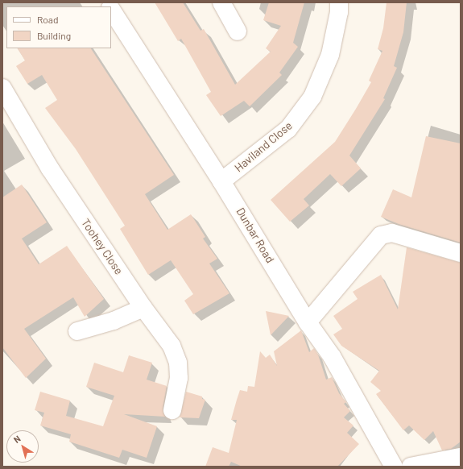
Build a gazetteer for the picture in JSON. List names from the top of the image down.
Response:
{
  "streets": {
    "street": ["Haviland Close", "Dunbar Road", "Toohey Close"]
  },
  "crossings": [
    ["Haviland Close", "Dunbar Road"]
  ],
  "legend": ["Road", "Building"],
  "north": "top left"
}
